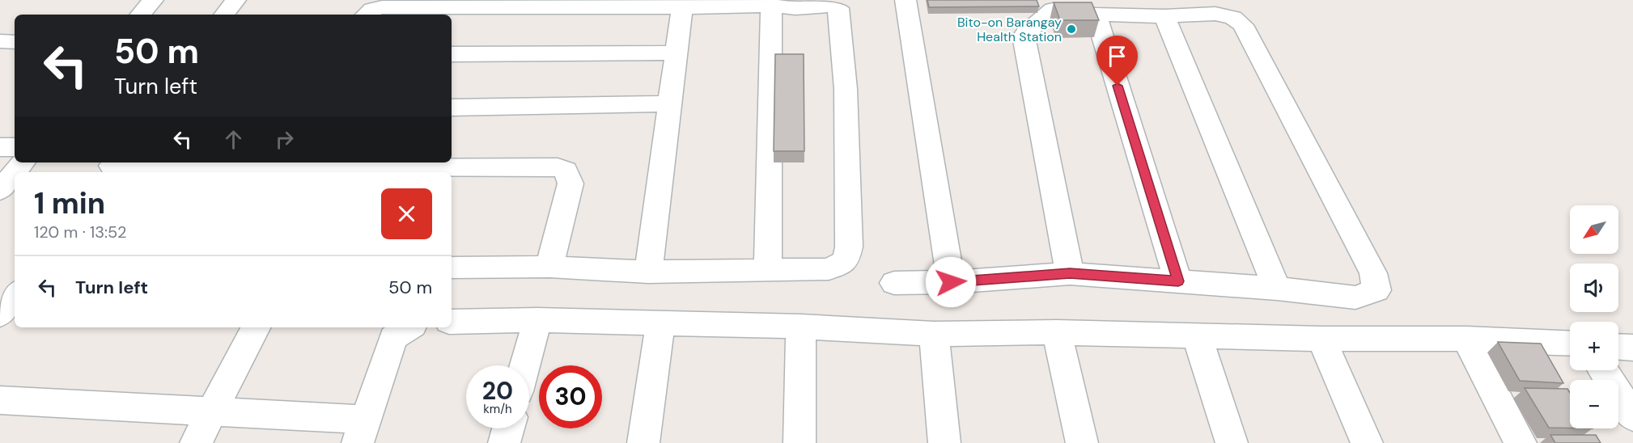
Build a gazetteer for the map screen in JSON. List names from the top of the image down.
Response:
{
  "places": ["Bito-on Barangay Health Station"],
  "north": "bottom left",
  "page": {
    "turn": ["50 m", "Turn left"],
    "heading": ["1 min", "120 m · 13:52"],
    "map_buttons": ["+", "−"],
    "list": [
      {
        "name": "Turn left",
        "value": "50 m"
      }
    ],
    "speed": "20 km/h",
    "limit": "30"
  }
}
